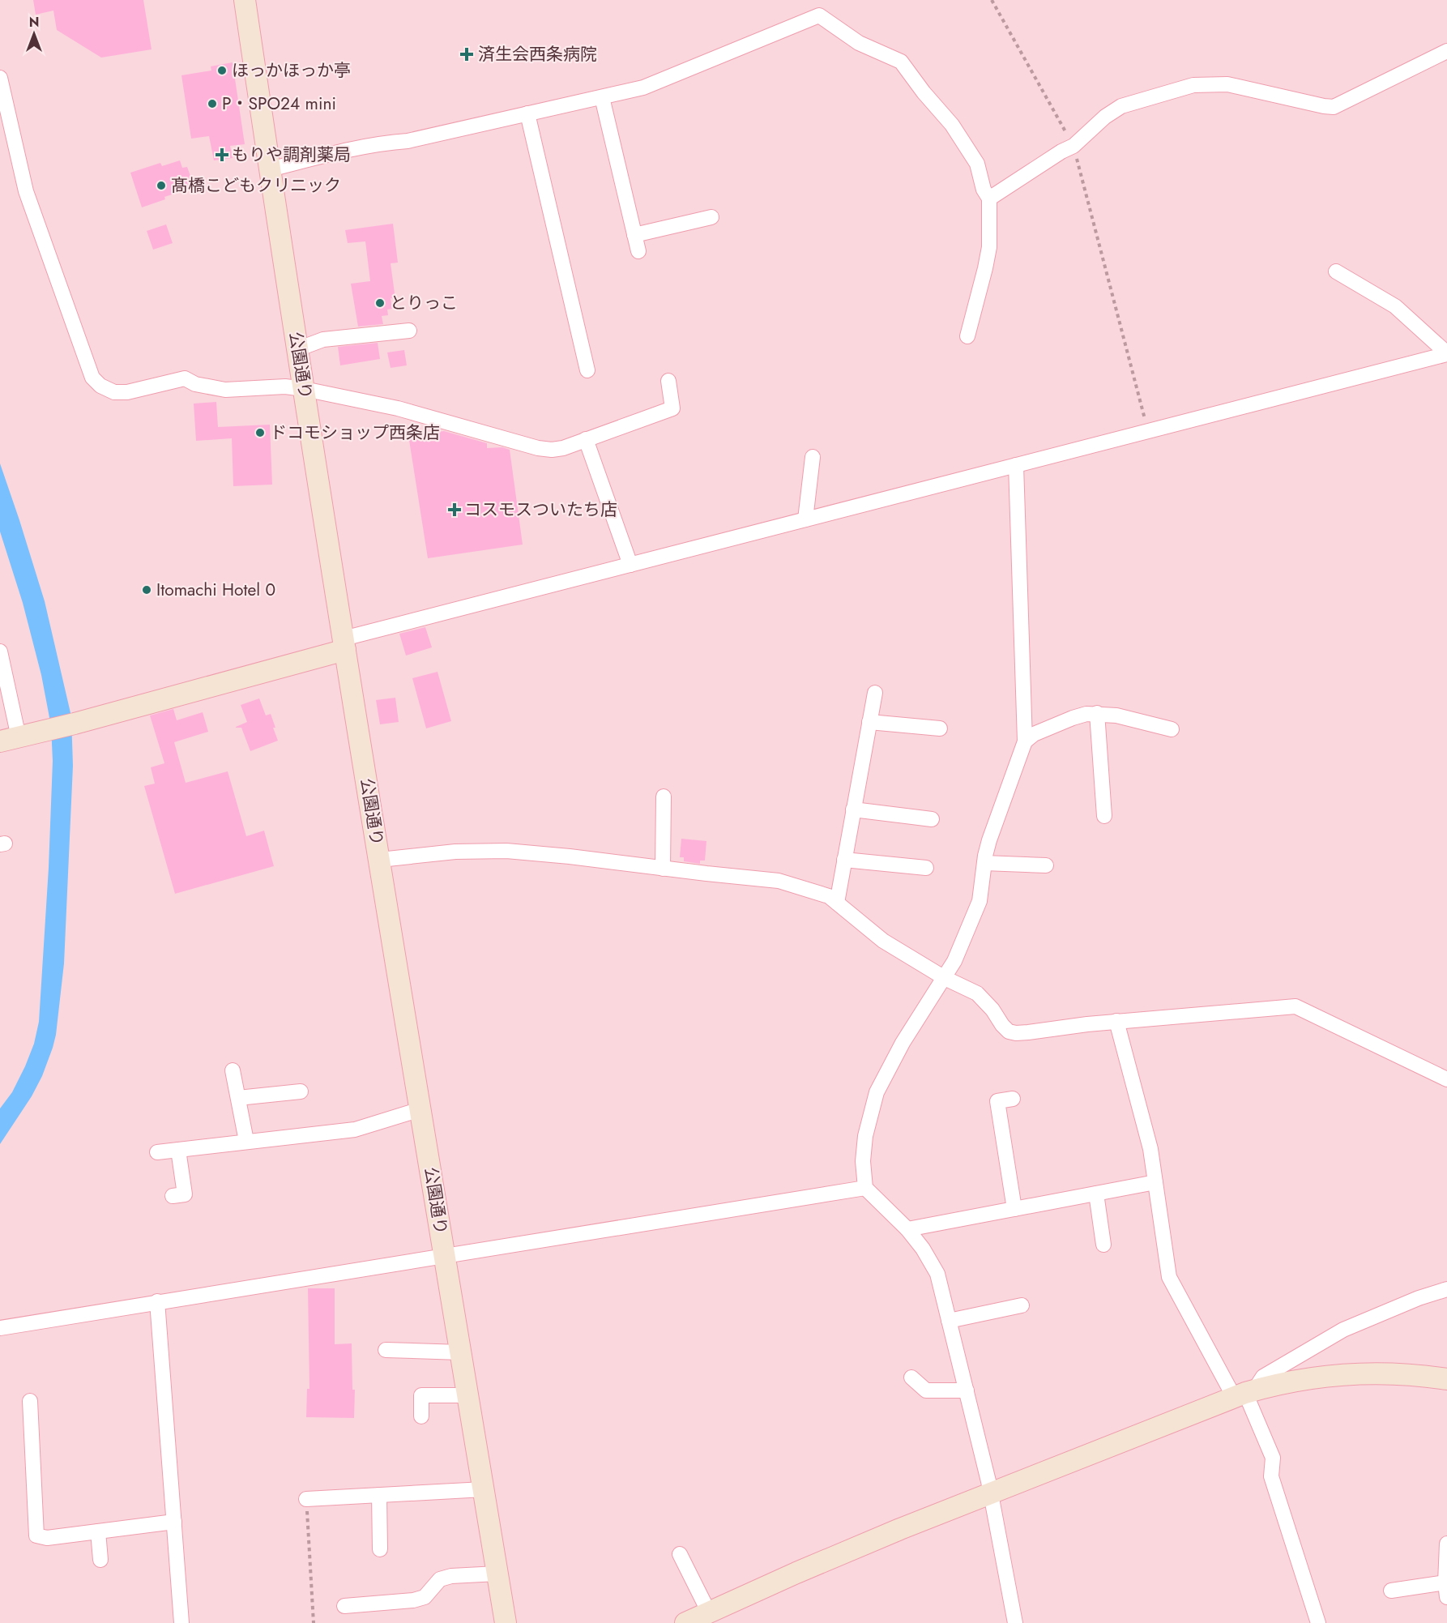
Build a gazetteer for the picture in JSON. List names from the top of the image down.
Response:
{
  "streets": {
    "street": ["公園通り"]
  },
  "places": {
    "health": ["済生会西条病院", "もりや調剤薬局", "コスモスついたち店"],
    "other": [
      "ほっかほっか亭",
      "P・SPO24 mini",
      "髙橋こどもクリニック",
      "とりっこ",
      "ドコモショップ西条店",
      "Itomachi Hotel 0"
    ]
  },
  "north": "top"
}
